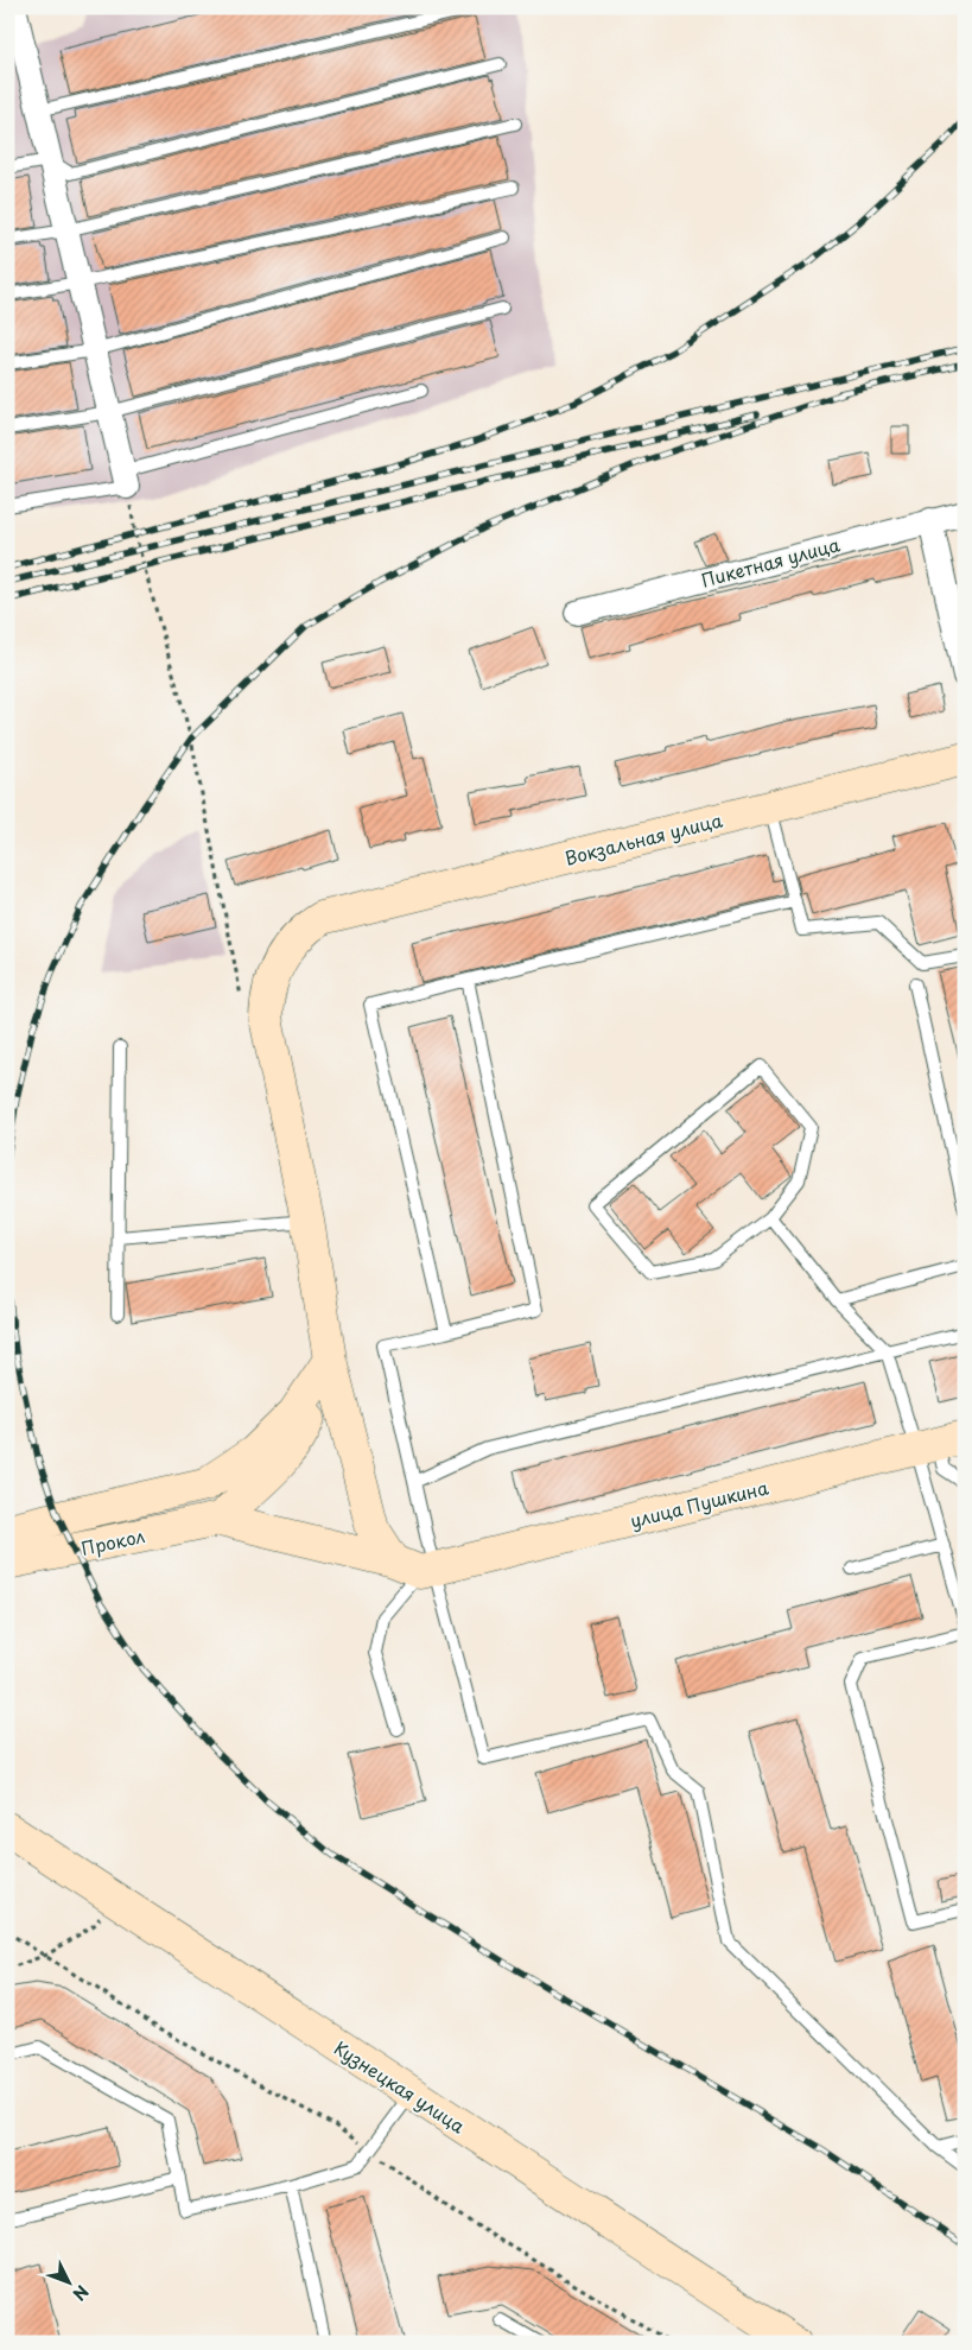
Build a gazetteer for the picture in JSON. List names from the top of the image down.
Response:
{
  "streets": {
    "main road": [
      "Вокзальная улица",
      "улица Пушкина",
      "Прокол",
      "Кузнецкая улица"
    ],
    "street": ["Пикетная улица"]
  },
  "north": "bottom right"
}
